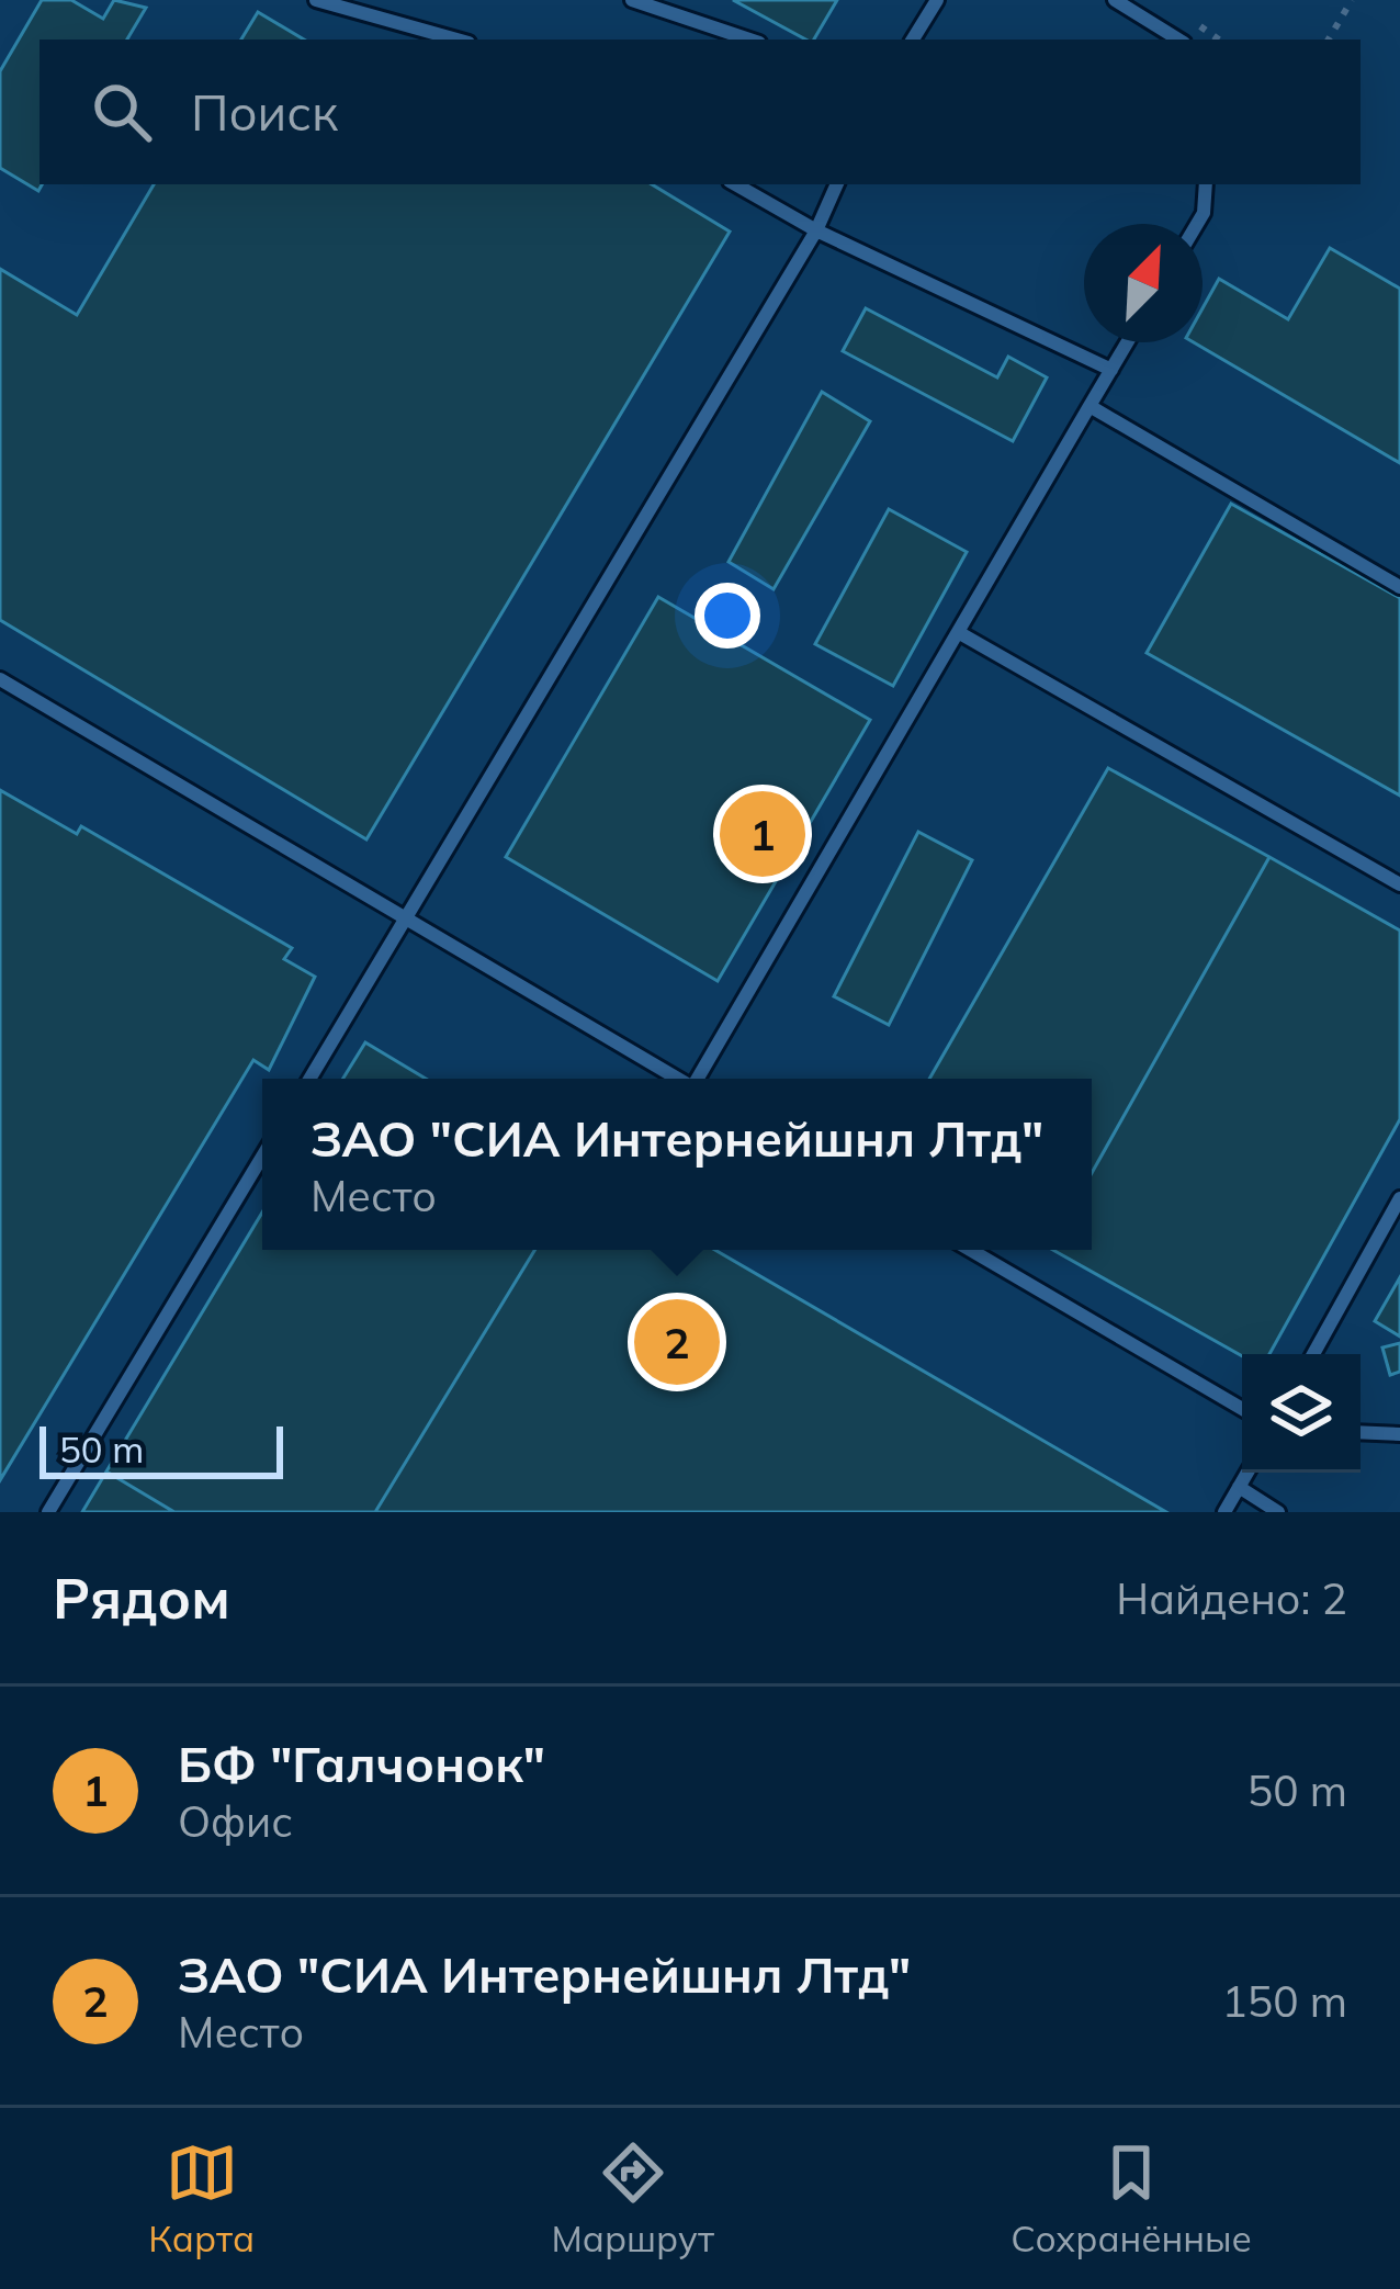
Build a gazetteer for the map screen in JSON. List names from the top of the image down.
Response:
{
  "scale_bar": "50 m",
  "north": "top right",
  "page": {
    "search": "Поиск",
    "pins": ["1", "2"],
    "popup": ["ЗАО \"СИА Интернейшнл Лтд\"", "Место"],
    "scale": "50 m",
    "heading": ["Рядом", "Найдено: 2"],
    "list": [
      {
        "mark": "1",
        "name": "БФ \"Галчонок\"",
        "note": "Офис",
        "value": "50 m"
      },
      {
        "mark": "2",
        "name": "ЗАО \"СИА Интернейшнл Лтд\"",
        "note": "Место",
        "value": "150 m"
      }
    ],
    "nav": ["Карта", "Маршрут", "Сохранённые"]
  }
}
